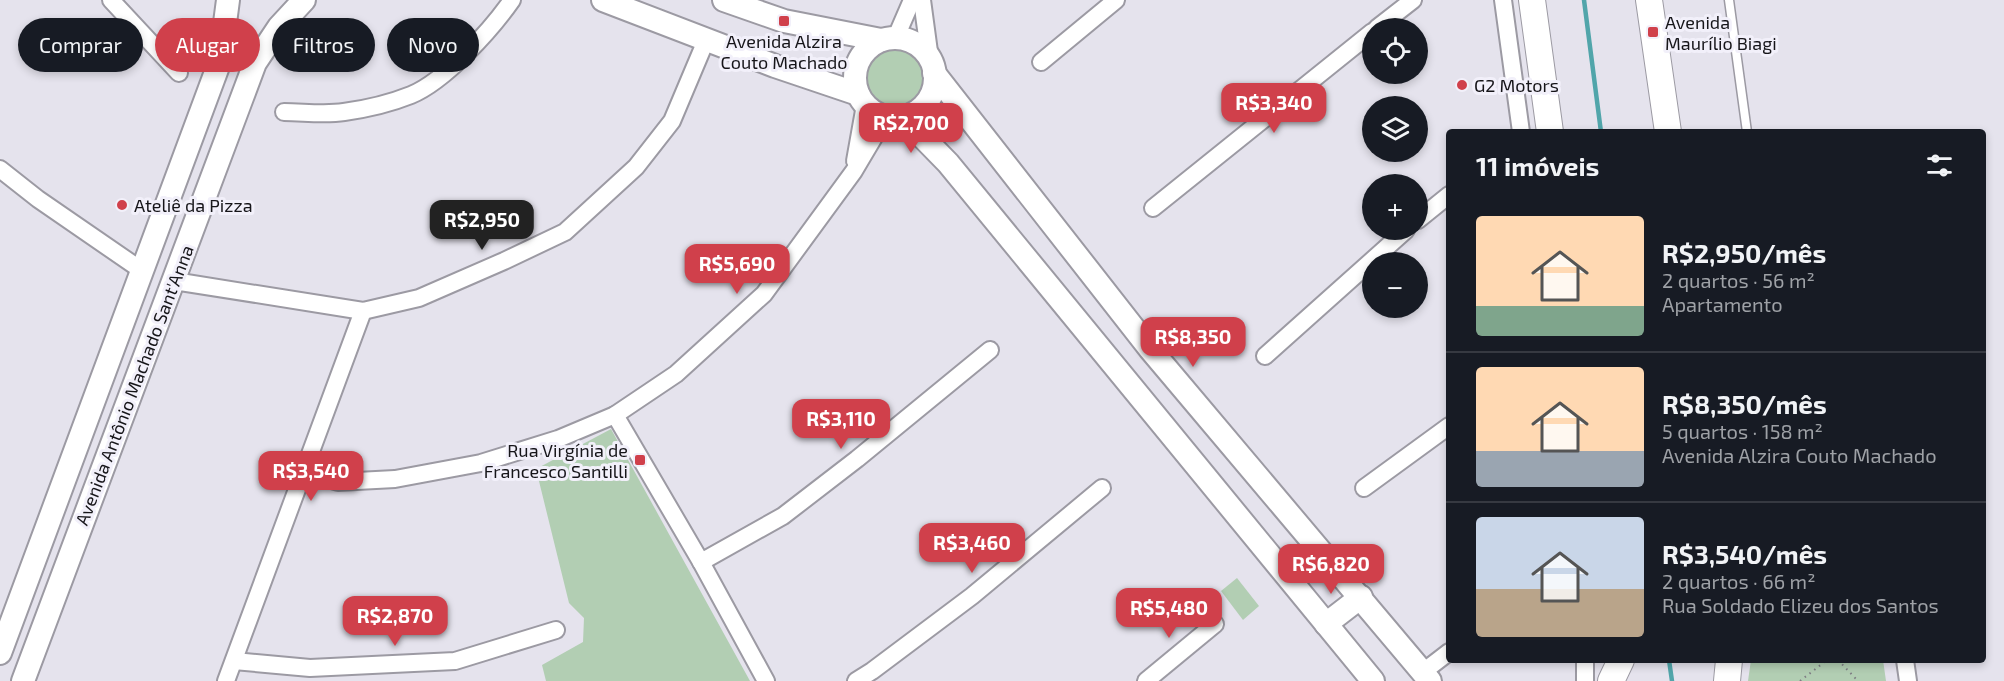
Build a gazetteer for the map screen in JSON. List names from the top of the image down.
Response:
{
  "streets": {
    "street": ["Avenida Antônio Machado Sant'Anna"]
  },
  "places": {
    "transit": ["Avenida Alzira Couto Machado", "Avenida Maurílio Biagi", "Rua Virgínia de Francesco Santilli"],
    "other": ["G2 Motors", "Ateliê da Pizza"]
  },
  "page": {
    "map_buttons": ["+", "−"],
    "chip": [
      "Comprar",
      "Alugar",
      "Filtros",
      "Novo"
    ],
    "price": [
      "R$3,340",
      "R$2,700",
      "R$2,950",
      "R$5,690",
      "R$8,350",
      "R$3,110",
      "R$3,540",
      "R$3,460",
      "R$6,820",
      "R$5,480",
      "R$2,870"
    ],
    "heading": "11 imóveis",
    "list": [
      {
        "name": "R$2,950/mês",
        "note": "2 quartos · 56 m² · Apartamento"
      },
      {
        "name": "R$8,350/mês",
        "note": "5 quartos · 158 m² · Avenida Alzira Couto Machado"
      },
      {
        "name": "R$3,540/mês",
        "note": "2 quartos · 66 m² · Rua Soldado Elizeu dos Santos"
      }
    ]
  }
}
